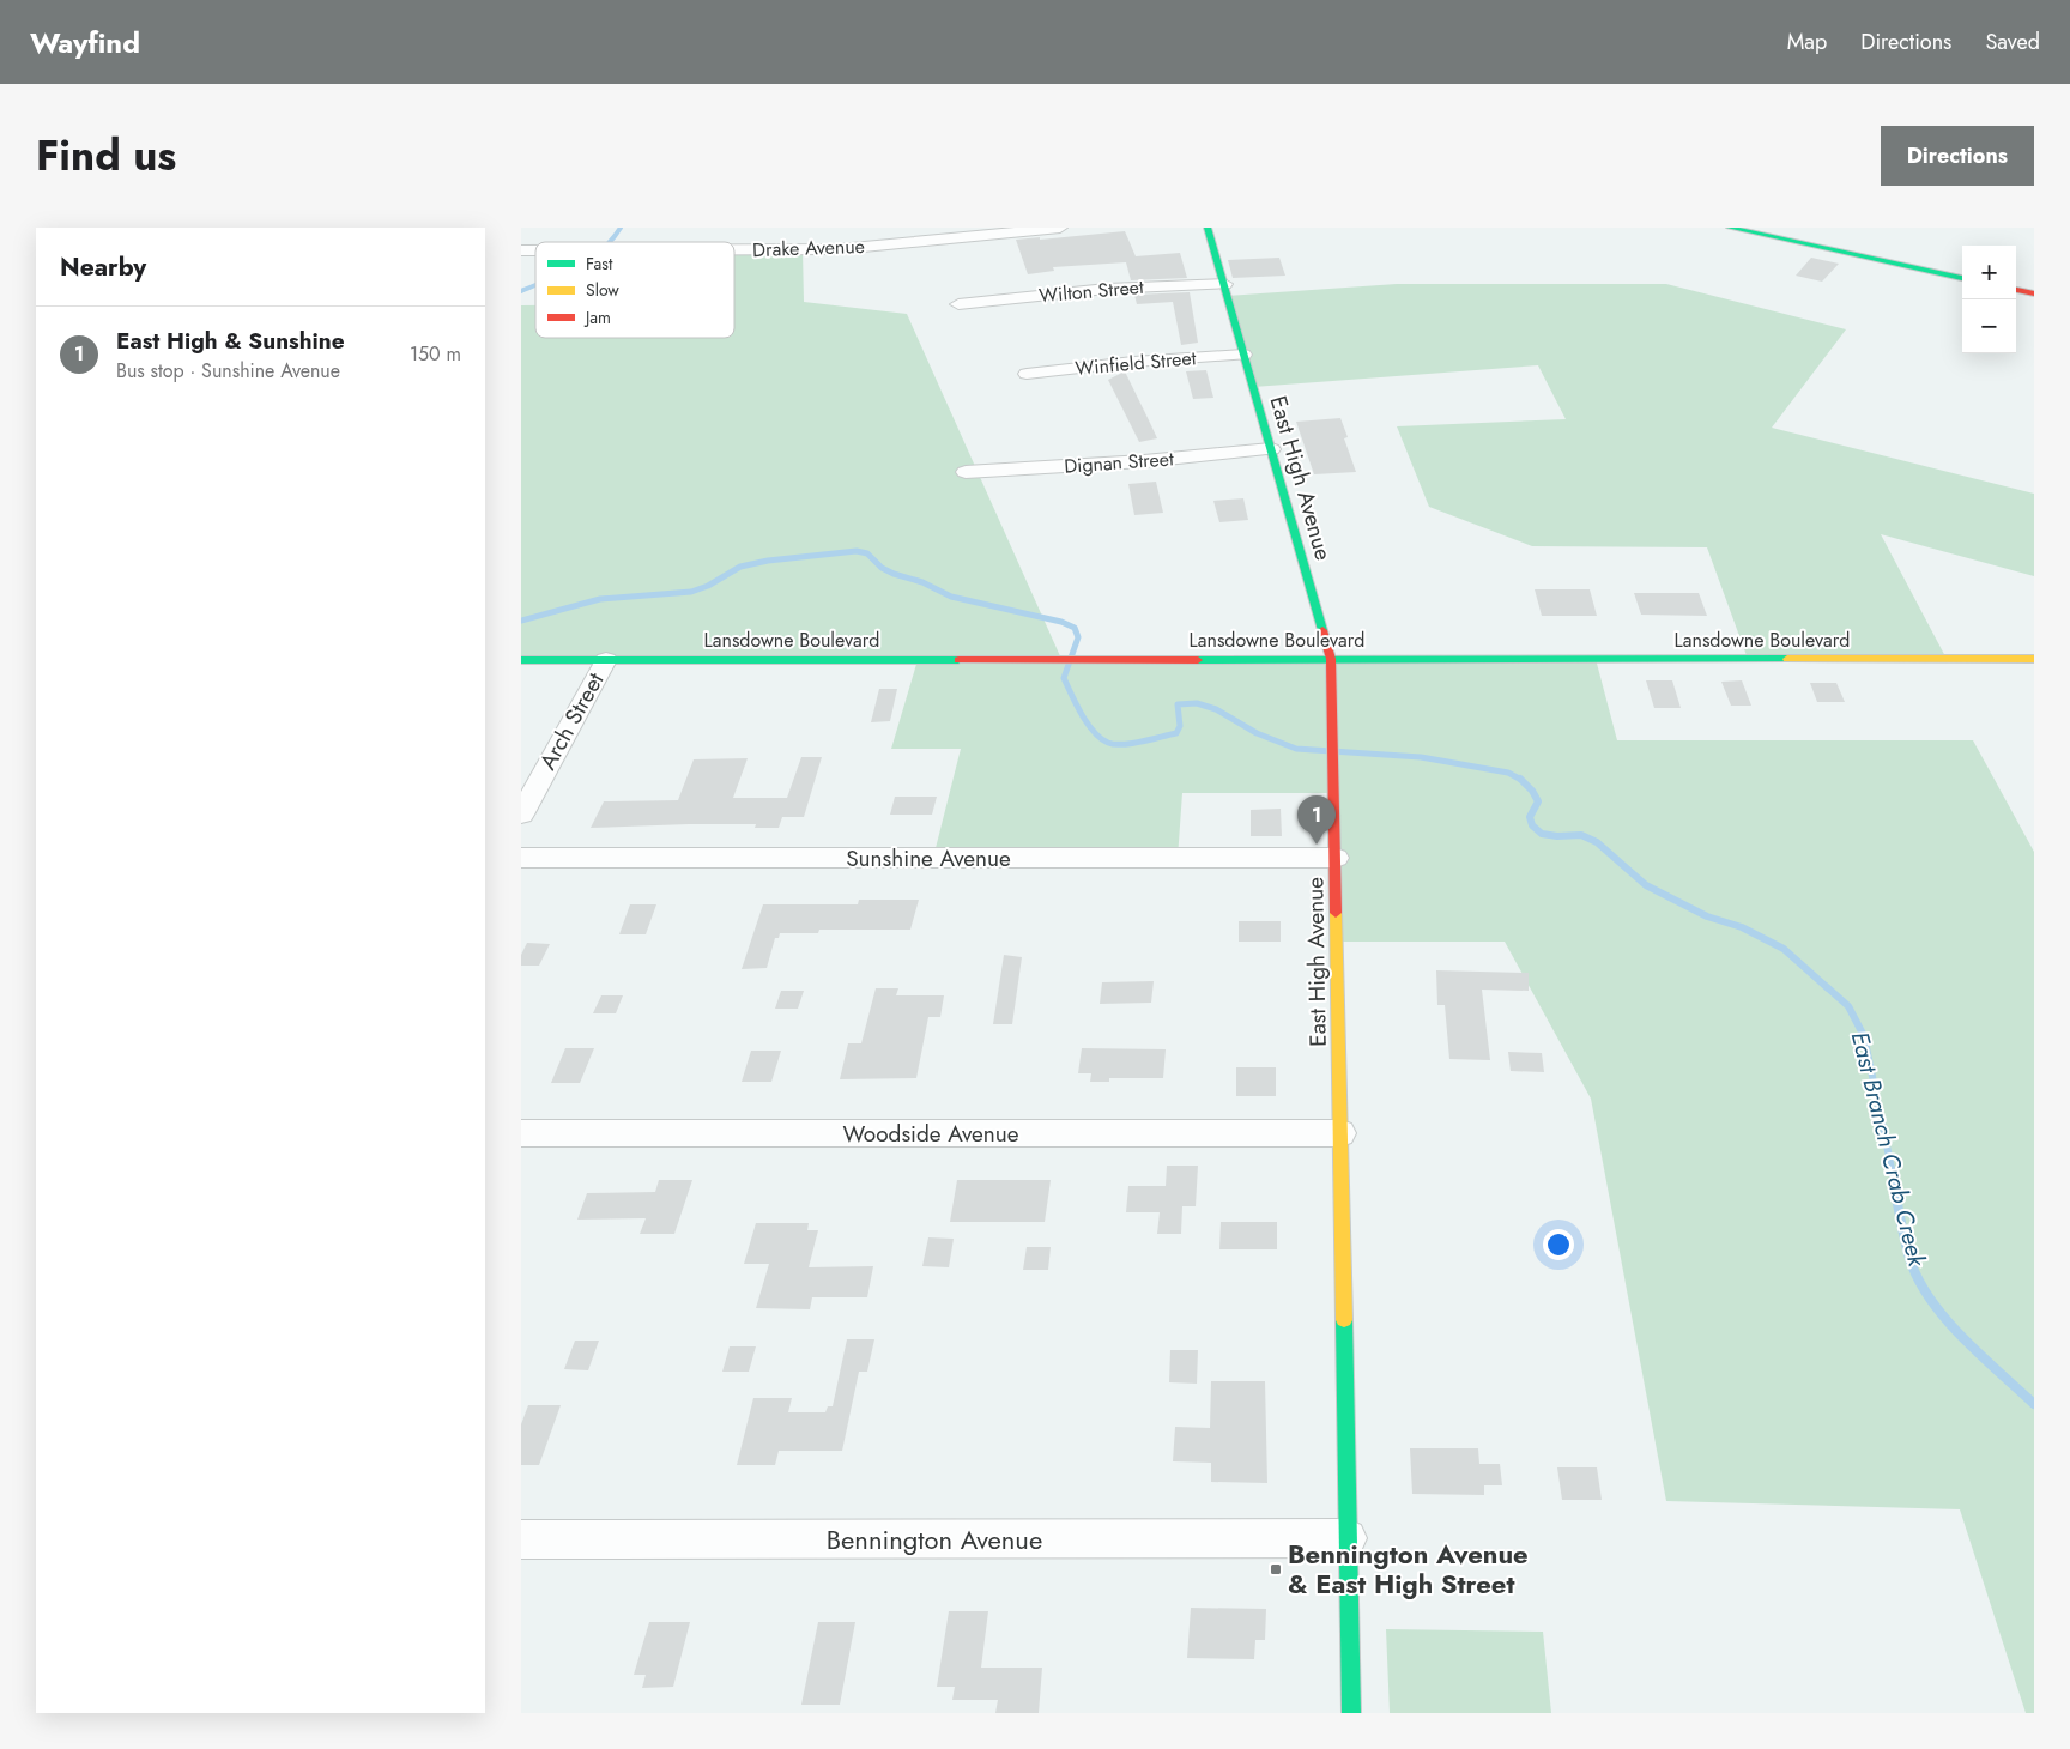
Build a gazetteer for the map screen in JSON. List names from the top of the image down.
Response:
{
  "streets": {
    "street": [
      "Drake Avenue",
      "Wilton Street",
      "Winfield Street",
      "Dignan Street",
      "East High Avenue",
      "Lansdowne Boulevard",
      "Arch Street",
      "Sunshine Avenue",
      "Woodside Avenue",
      "Bennington Avenue"
    ]
  },
  "crossings": [
    ["Wilton Street", "East High Avenue"],
    ["Winfield Street", "East High Avenue"],
    ["Dignan Street", "East High Avenue"],
    ["East High Avenue", "Lansdowne Boulevard"],
    ["East High Avenue", "Sunshine Avenue"],
    ["East High Avenue", "Woodside Avenue"],
    ["East High Avenue", "Bennington Avenue"],
    ["Lansdowne Boulevard", "Arch Street"]
  ],
  "water": ["East Branch Crab Creek"],
  "places": {
    "transit": ["Bennington Avenue & East High Street"]
  },
  "legend": ["Fast", "Slow", "Jam"],
  "page": {
    "header": "Wayfind",
    "nav": ["Map", "Directions", "Saved"],
    "title": "Find us",
    "buttons": "Directions",
    "heading": "Nearby",
    "map_buttons": ["+", "−"],
    "list": [
      {
        "mark": "1",
        "name": "East High & Sunshine",
        "note": "Bus stop · Sunshine Avenue",
        "value": "150 m"
      }
    ],
    "pins": "1"
  }
}
